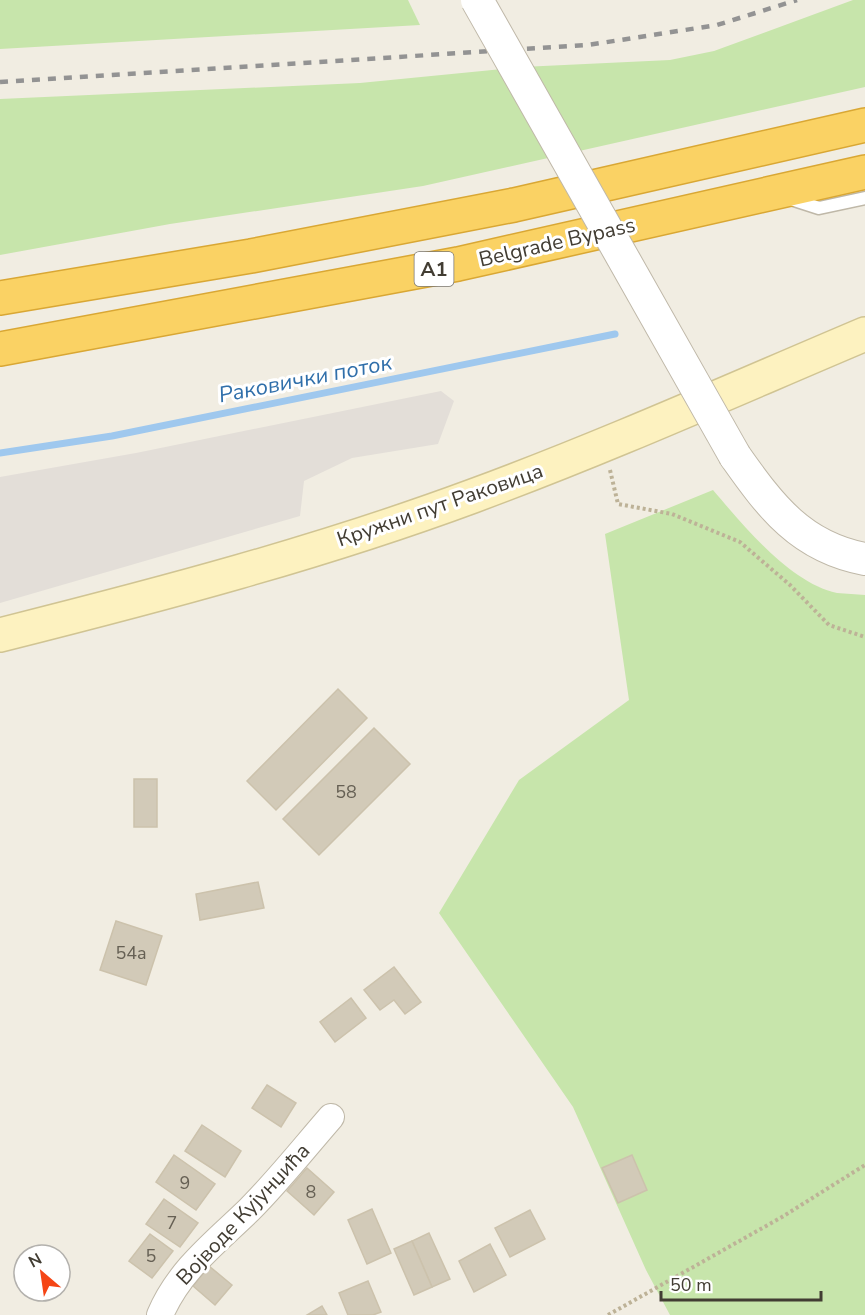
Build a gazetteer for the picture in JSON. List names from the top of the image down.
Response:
{
  "streets": {
    "highway": ["Belgrade Bypass", "A1"],
    "main road": ["Кружни пут Раковица"],
    "street": ["Војводе Кујунџића"]
  },
  "water": ["Раковички поток"],
  "house_numbers": [
    "58",
    "54a",
    "9",
    "8",
    "7",
    "5"
  ],
  "scale_bar": "50 m",
  "north": "top left"
}
